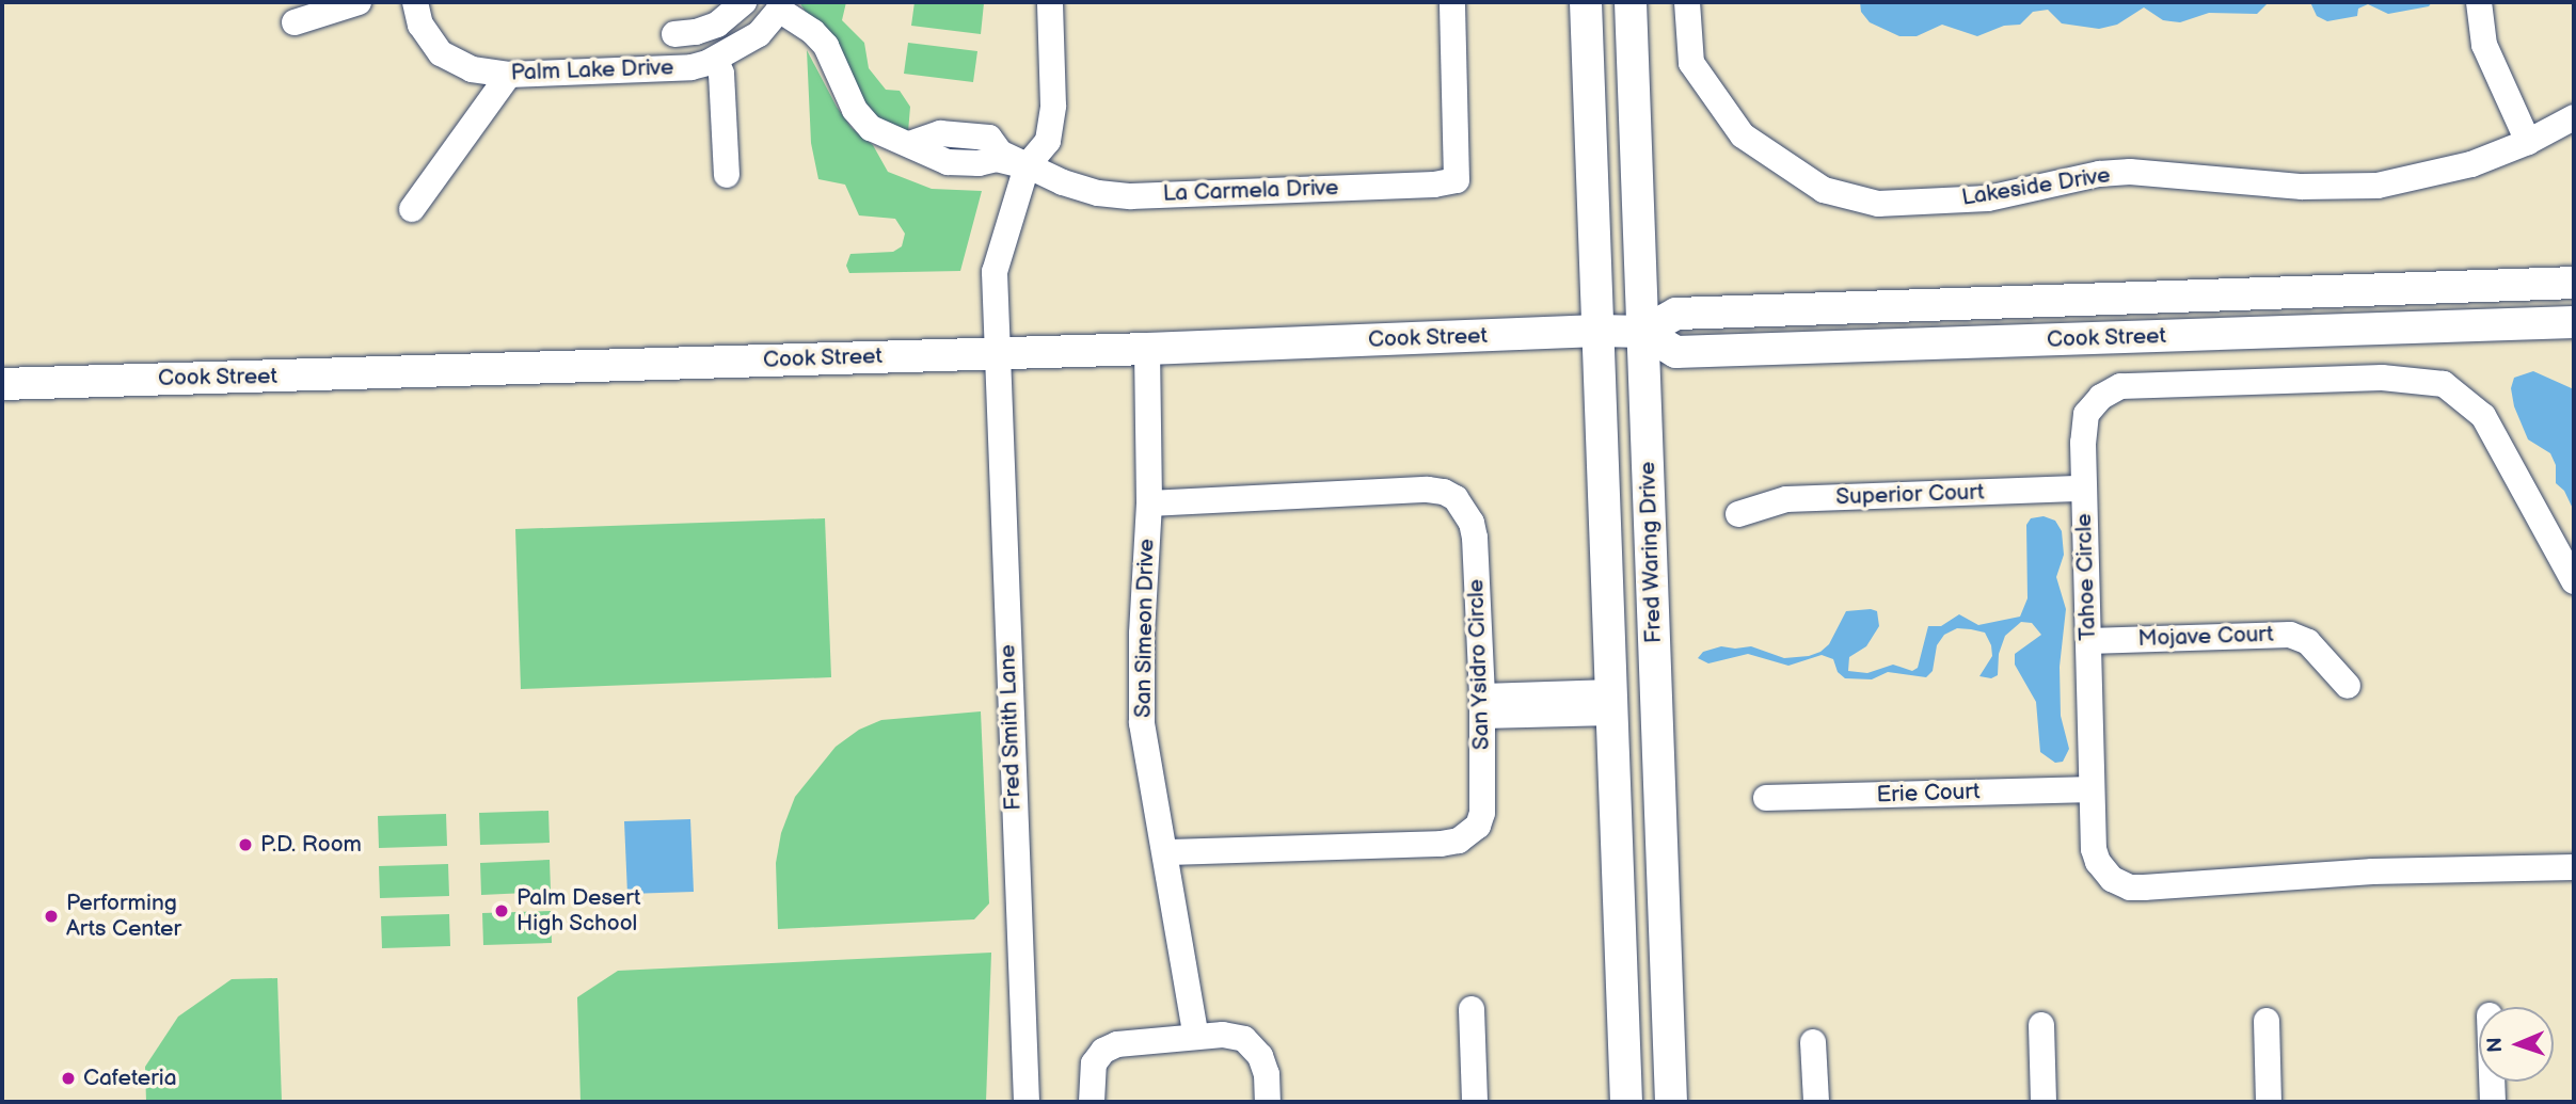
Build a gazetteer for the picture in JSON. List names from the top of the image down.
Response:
{
  "streets": {
    "main road": ["Cook Street", "Fred Waring Drive"],
    "street": [
      "Palm Lake Drive",
      "Lakeside Drive",
      "La Carmela Drive",
      "Superior Court",
      "Tahoe Circle",
      "San Simeon Drive",
      "Mojave Court",
      "San Ysidro Circle",
      "Fred Smith Lane",
      "Erie Court"
    ]
  },
  "crossings": [
    ["Palm Lake Drive", "La Carmela Drive"],
    ["La Carmela Drive", "Fred Smith Lane"],
    ["Cook Street", "Fred Waring Drive"],
    ["Cook Street", "San Simeon Drive"],
    ["Cook Street", "Fred Smith Lane"],
    ["Superior Court", "Tahoe Circle"],
    ["Tahoe Circle", "Mojave Court"],
    ["Tahoe Circle", "Erie Court"],
    ["San Simeon Drive", "San Ysidro Circle"]
  ],
  "places": [
    "P.D. Room",
    "Palm Desert High School",
    "Performing Arts Center",
    "Cafeteria"
  ],
  "north": "left"
}
